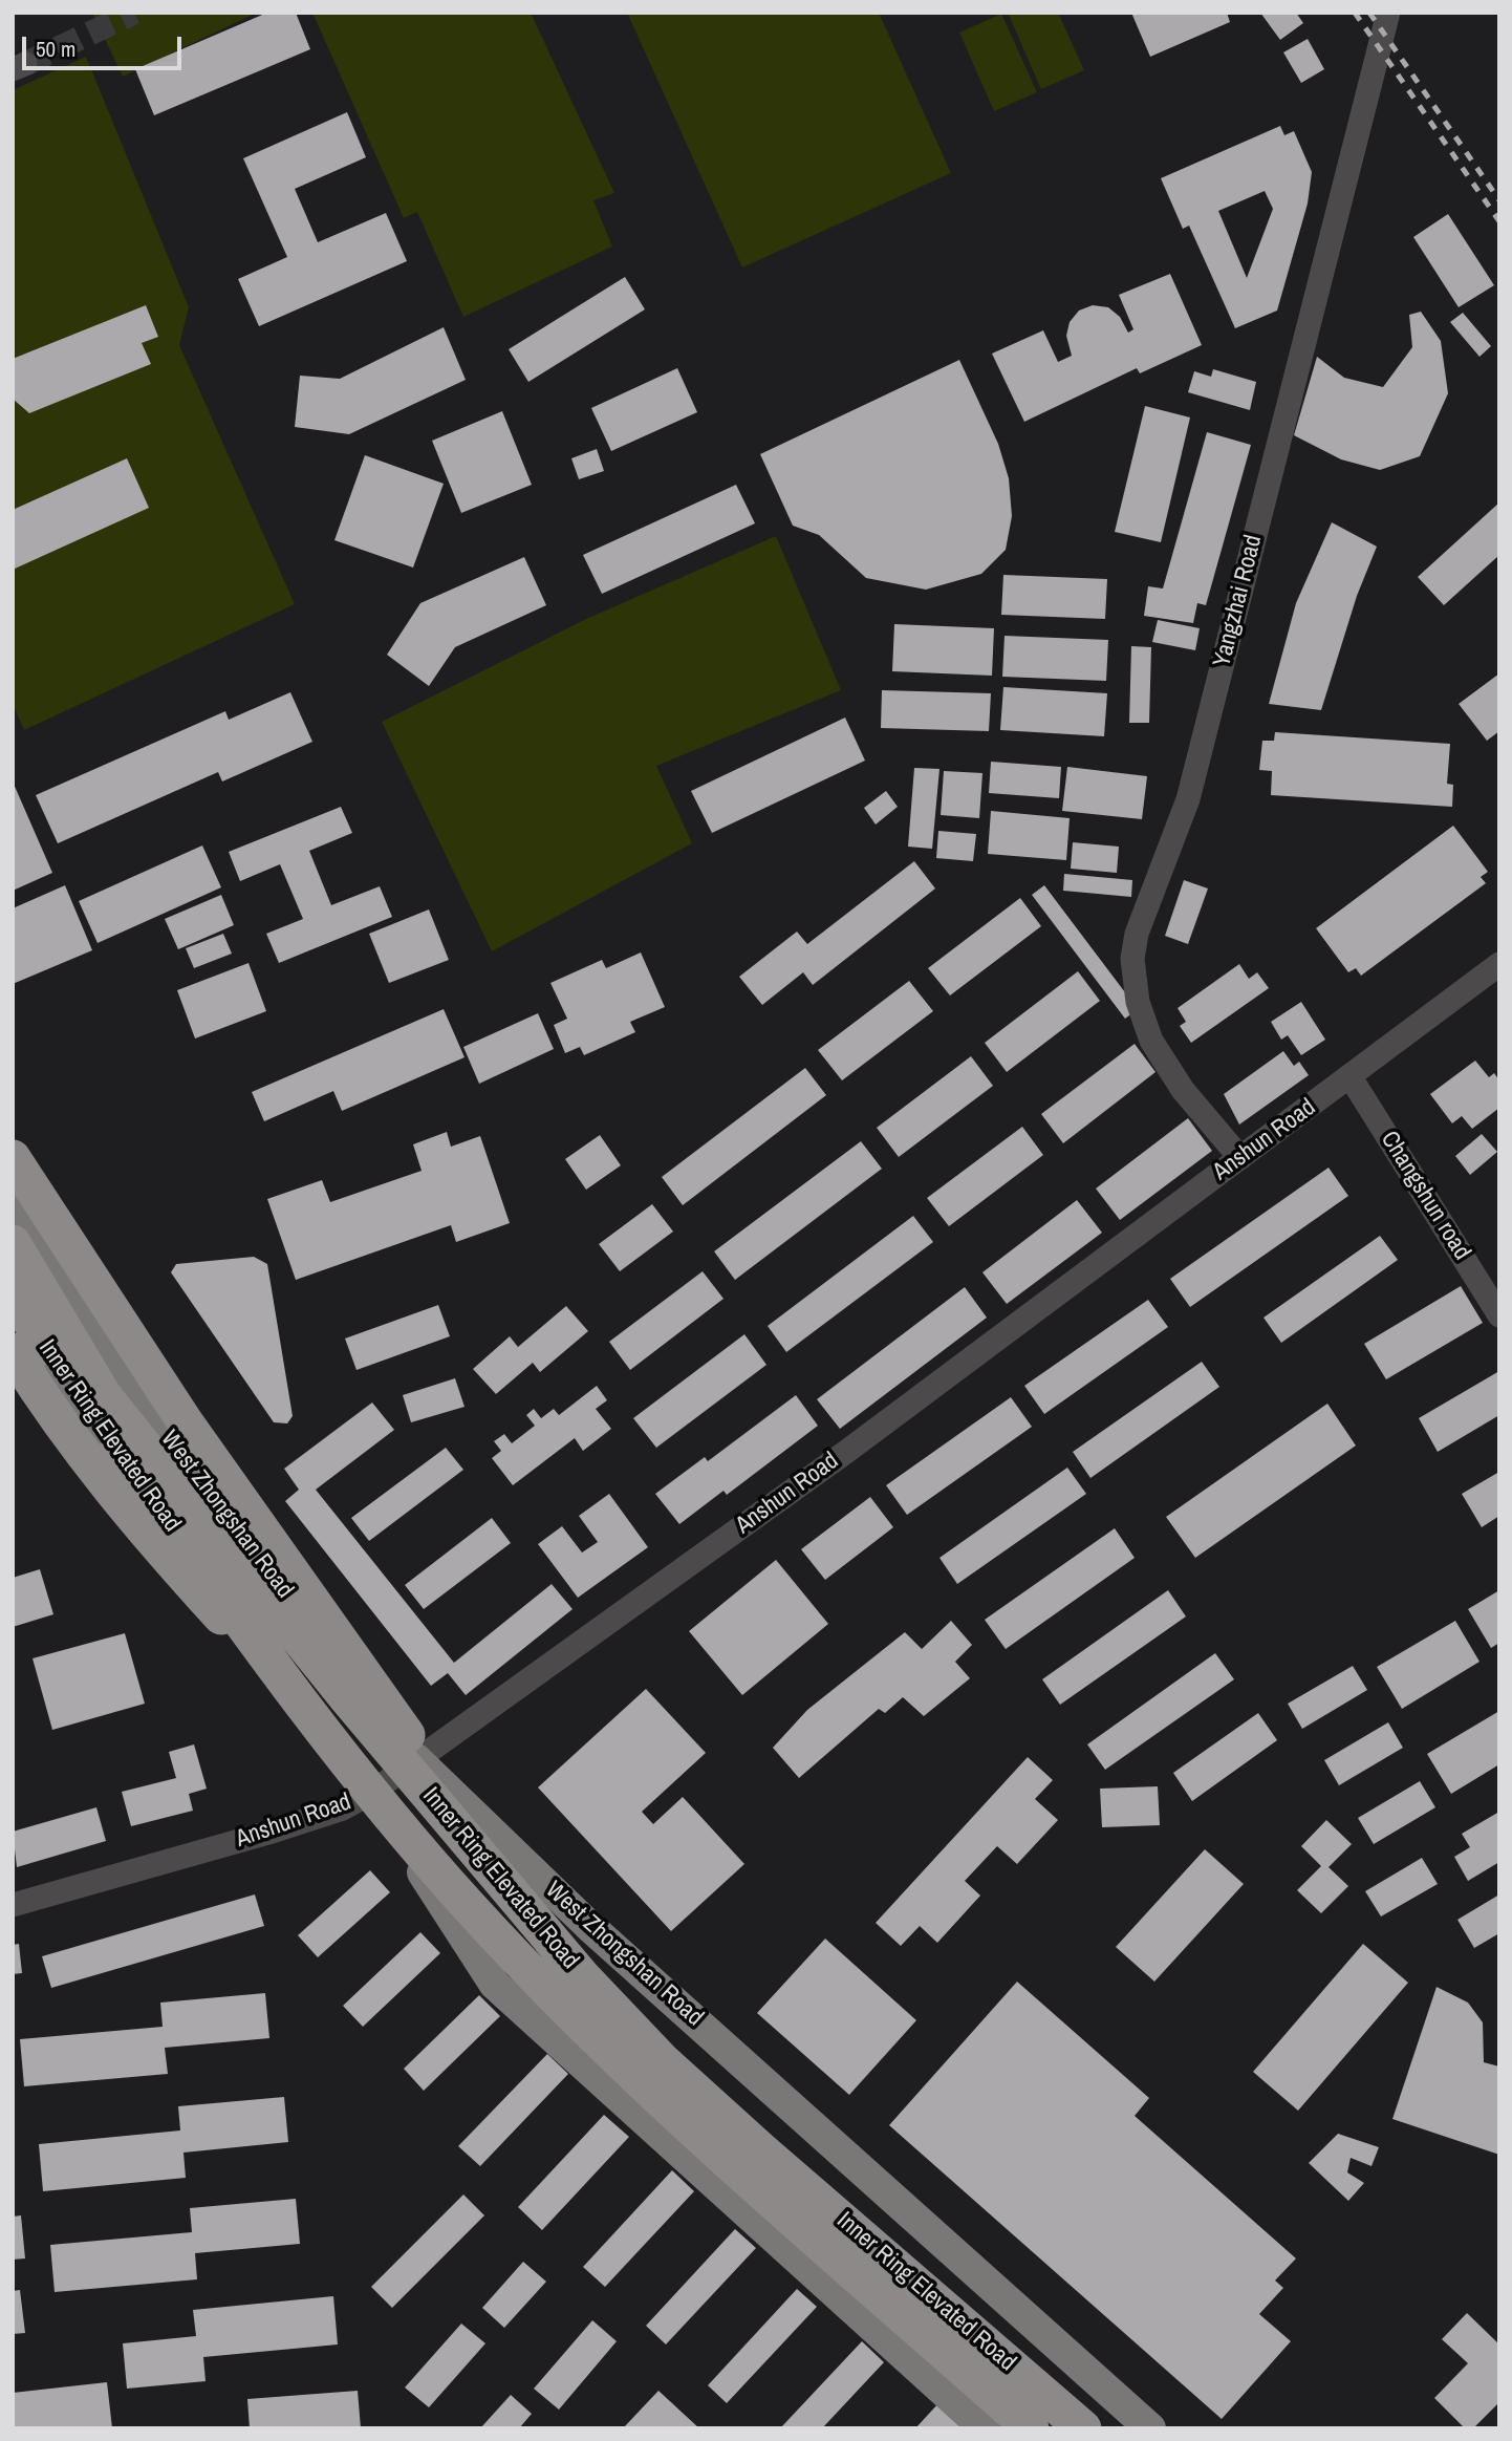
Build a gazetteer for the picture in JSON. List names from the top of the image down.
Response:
{
  "streets": {
    "highway": ["Inner Ring Elevated Road"],
    "main road": ["West Zhongshan Road"],
    "street": ["Yangzhai Road", "Anshun Road", "Changshun road"]
  },
  "crossings": [
    ["Yangzhai Road", "Anshun Road"],
    ["Anshun Road", "Changshun road"],
    ["Anshun Road", "West Zhongshan Road"]
  ],
  "scale_bar": "50 m"
}
